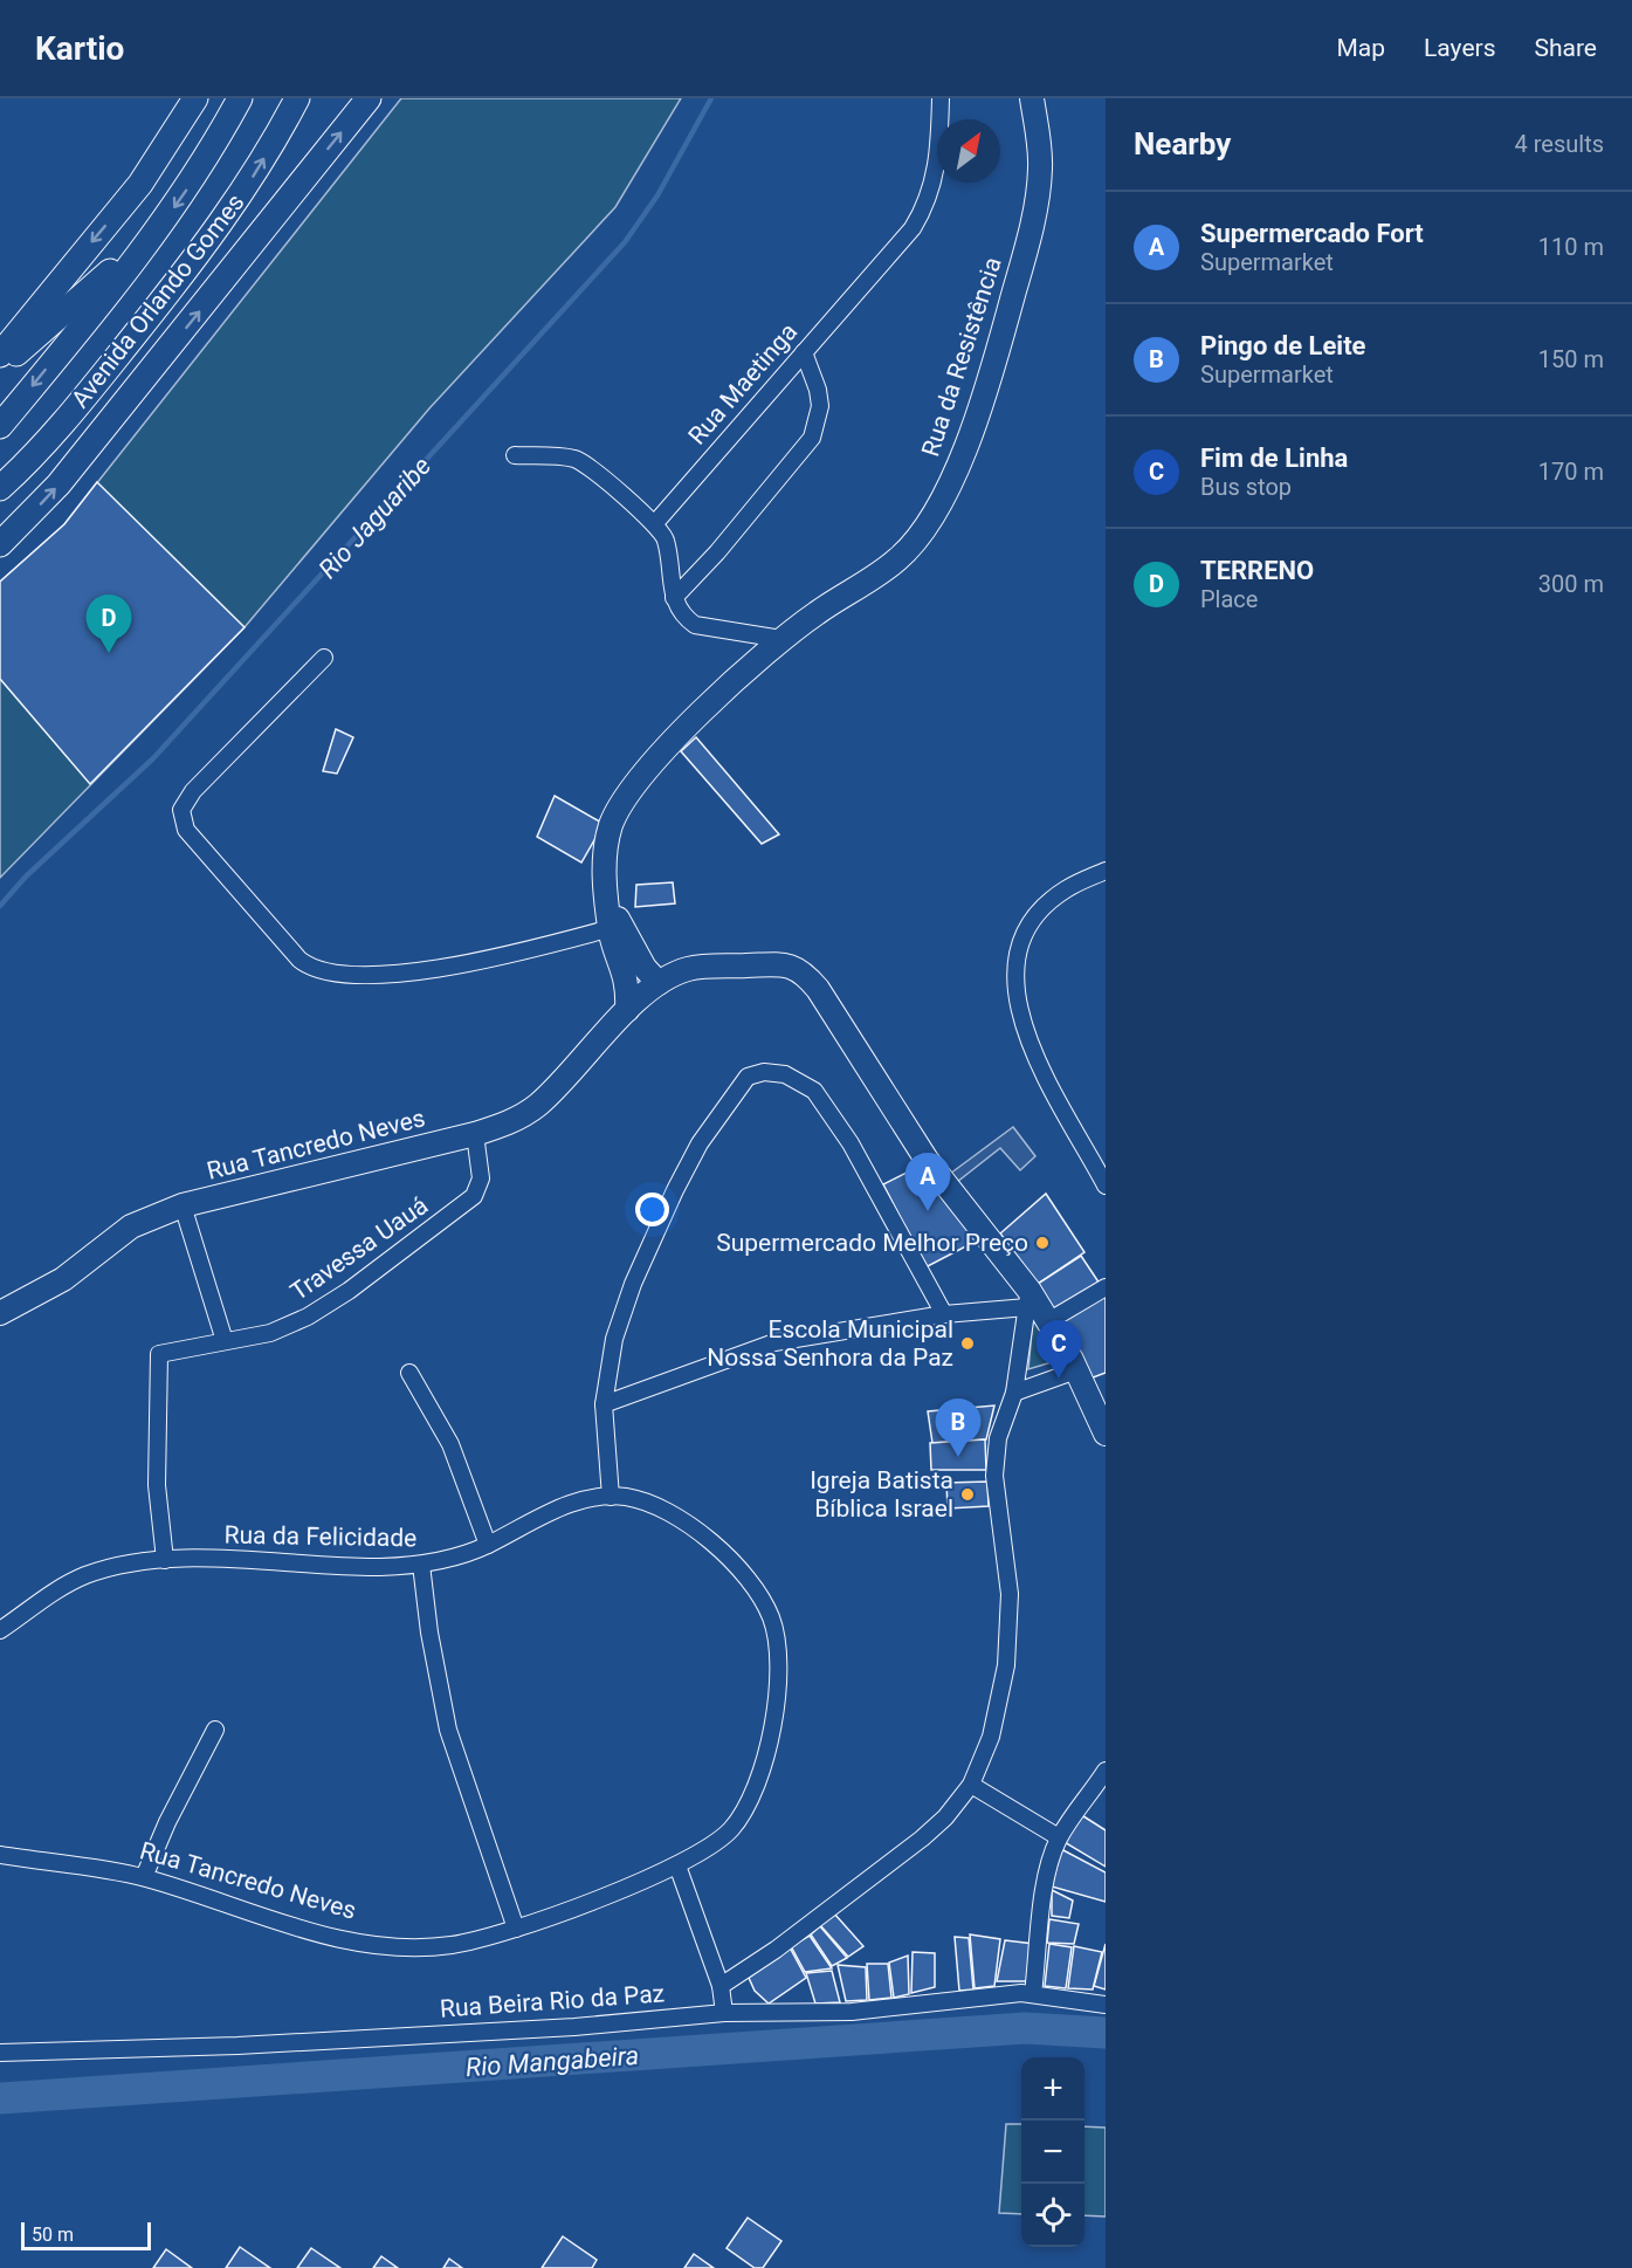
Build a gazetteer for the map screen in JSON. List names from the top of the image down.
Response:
{
  "streets": {
    "main road": ["Avenida Orlando Gomes"],
    "street": [
      "Rua da Resistência",
      "Rua Maetinga",
      "Rua Tancredo Neves",
      "Travessa Uauá",
      "Rua da Felicidade",
      "Rua Beira Rio da Paz"
    ]
  },
  "crossings": [
    ["Rua da Resistência", "Rua Tancredo Neves"],
    ["Rua Tancredo Neves", "Travessa Uauá"],
    ["Rua Tancredo Neves", "Rua da Felicidade"],
    ["Travessa Uauá", "Rua da Felicidade"]
  ],
  "water": ["Rio Jaguaribe", "Rio Mangabeira"],
  "places": ["Supermercado Melhor Preço", "Escola Municipal Nossa Senhora da Paz", "Igreja Batista Bíblica Israel"],
  "scale_bar": "50 m",
  "north": "top right",
  "page": {
    "header": "Kartio",
    "nav": ["Map", "Layers", "Share"],
    "heading": ["Nearby", "4 results"],
    "list": [
      {
        "mark": "A",
        "name": "Supermercado Fort",
        "note": "Supermarket",
        "value": "110 m"
      },
      {
        "mark": "B",
        "name": "Pingo de Leite",
        "note": "Supermarket",
        "value": "150 m"
      },
      {
        "mark": "C",
        "name": "Fim de Linha",
        "note": "Bus stop",
        "value": "170 m"
      },
      {
        "mark": "D",
        "name": "TERRENO",
        "note": "Place",
        "value": "300 m"
      }
    ],
    "pins": [
      "D",
      "A",
      "C",
      "B"
    ],
    "map_buttons": ["+", "−"],
    "scale": "50 m"
  }
}
